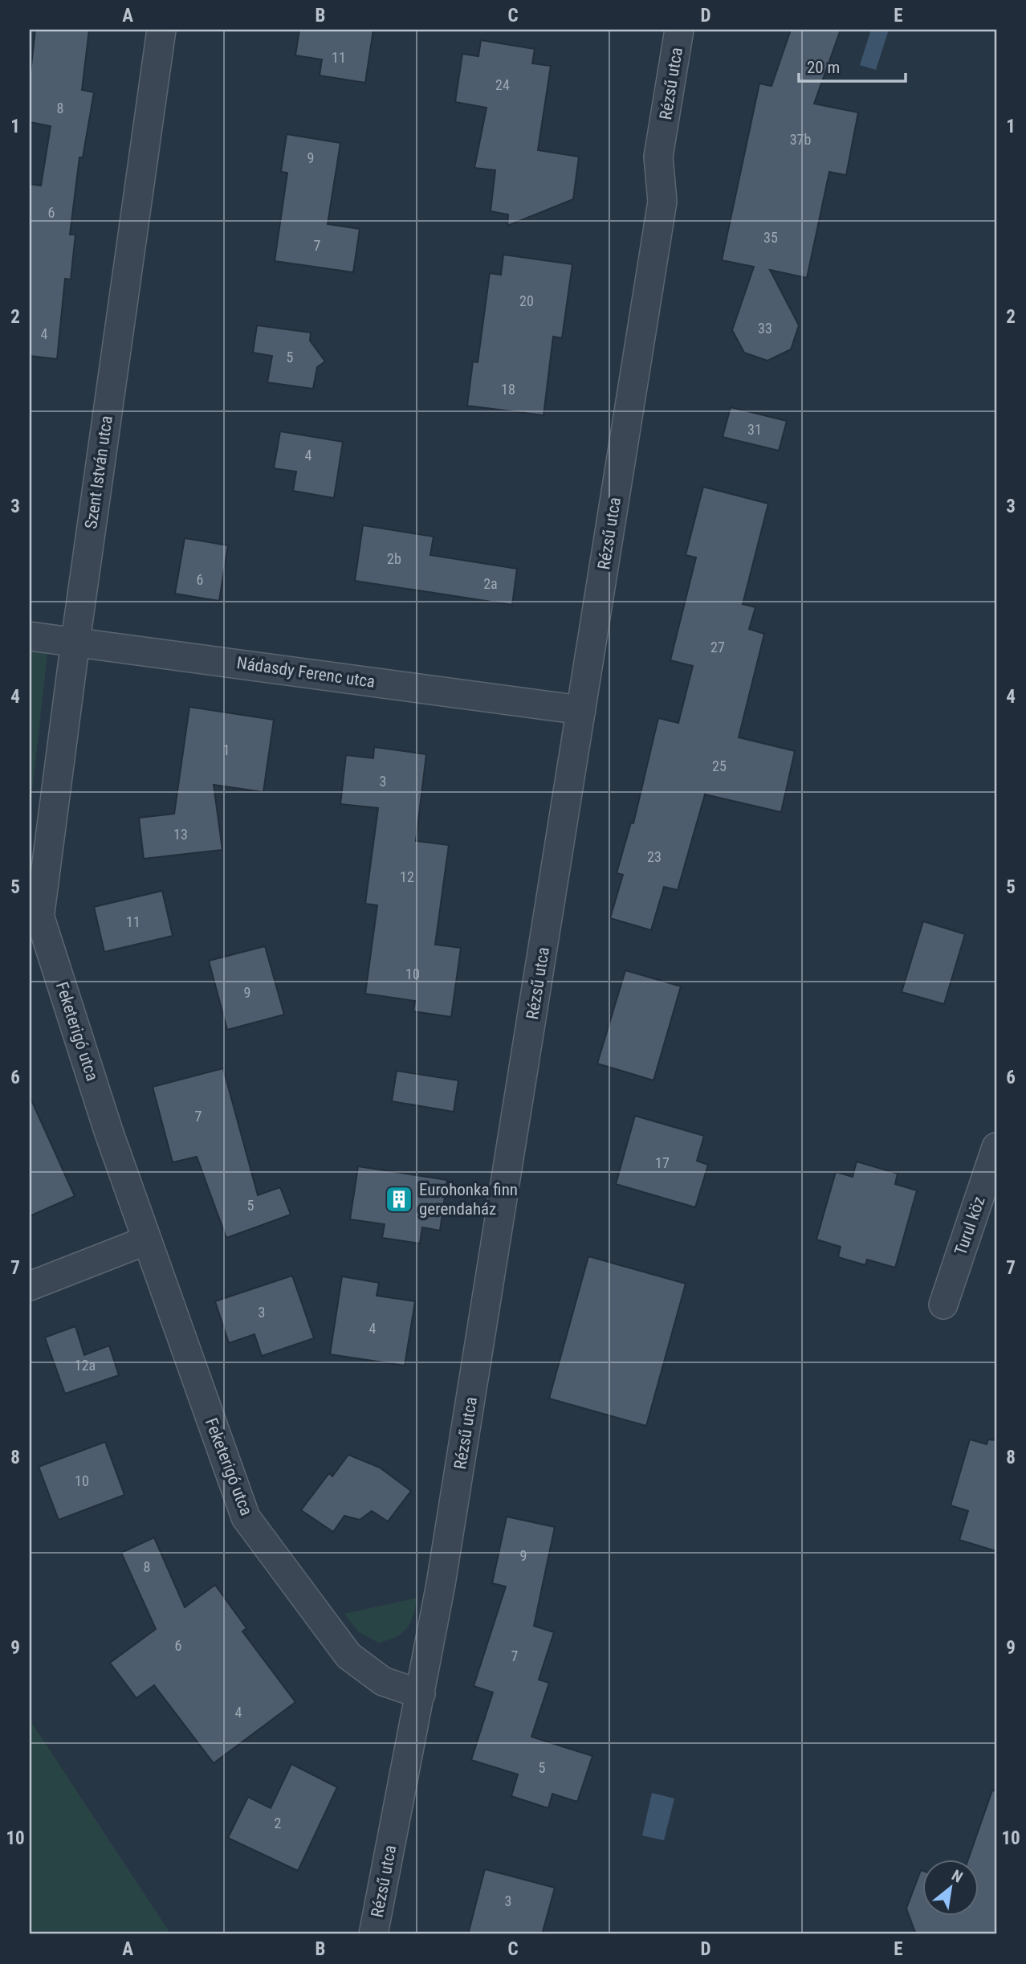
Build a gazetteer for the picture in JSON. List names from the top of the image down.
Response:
{
  "streets": {
    "street": [
      "Rézsű utca",
      "Szent István utca",
      "Nádasdy Ferenc utca",
      "Feketerigó utca",
      "Turul köz"
    ]
  },
  "crossings": [
    ["Rézsű utca", "Nádasdy Ferenc utca"],
    ["Rézsű utca", "Feketerigó utca"],
    ["Szent István utca", "Nádasdy Ferenc utca"],
    ["Szent István utca", "Feketerigó utca"]
  ],
  "places": {
    "building": ["Eurohonka finn gerendaház"]
  },
  "house_numbers": [
    "11",
    "24",
    "8",
    "37b",
    "9",
    "6",
    "35",
    "7",
    "20",
    "33",
    "4",
    "5",
    "18",
    "31",
    "4",
    "2b",
    "6",
    "2a",
    "27",
    "1",
    "25",
    "3",
    "13",
    "23",
    "12",
    "11",
    "10",
    "9",
    "7",
    "17",
    "5",
    "3",
    "4",
    "12a",
    "10",
    "9",
    "8",
    "6",
    "7",
    "4",
    "5",
    "2",
    "3"
  ],
  "scale_bar": "20 m",
  "north": "top right",
  "grid": {
    "columns": [
      "A",
      "B",
      "C",
      "D",
      "E"
    ],
    "rows": [
      "1",
      "2",
      "3",
      "4",
      "5",
      "6",
      "7",
      "8",
      "9",
      "10"
    ]
  }
}
